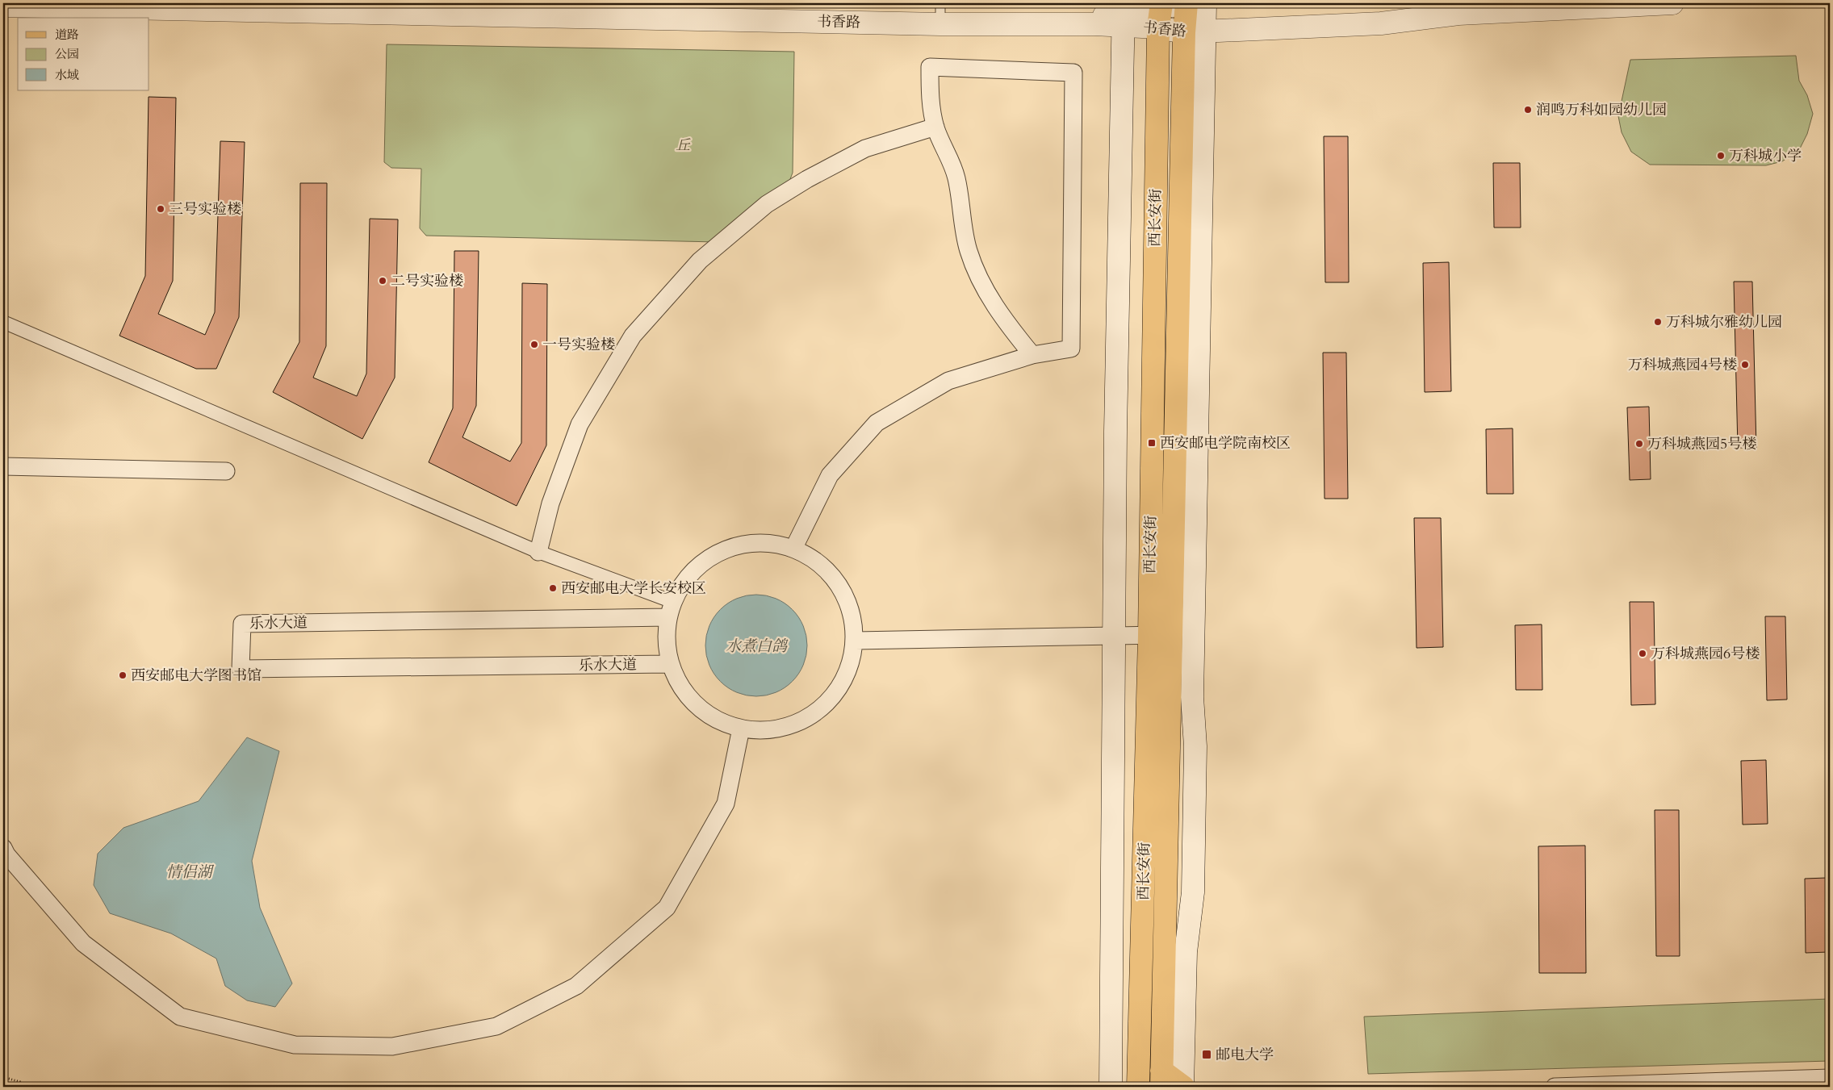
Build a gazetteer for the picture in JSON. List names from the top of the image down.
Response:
{
  "streets": {
    "main road": ["西长安街"],
    "street": ["书香路", "乐水大道"]
  },
  "crossings": [
    ["书香路", "西长安街"]
  ],
  "water": ["水煮白鸽", "情侣湖"],
  "parks": ["丘"],
  "places": {
    "other": [
      "润鸣万科如园幼儿园",
      "万科城小学",
      "三号实验楼",
      "二号实验楼",
      "万科城尔雅幼儿园",
      "一号实验楼",
      "万科城燕园4号楼",
      "万科城燕园5号楼",
      "西安邮电大学长安校区",
      "万科城燕园6号楼",
      "西安邮电大学图书馆"
    ],
    "transit": ["西安邮电学院南校区", "邮电大学"]
  },
  "legend": ["道路", "公园", "水域"]
}
